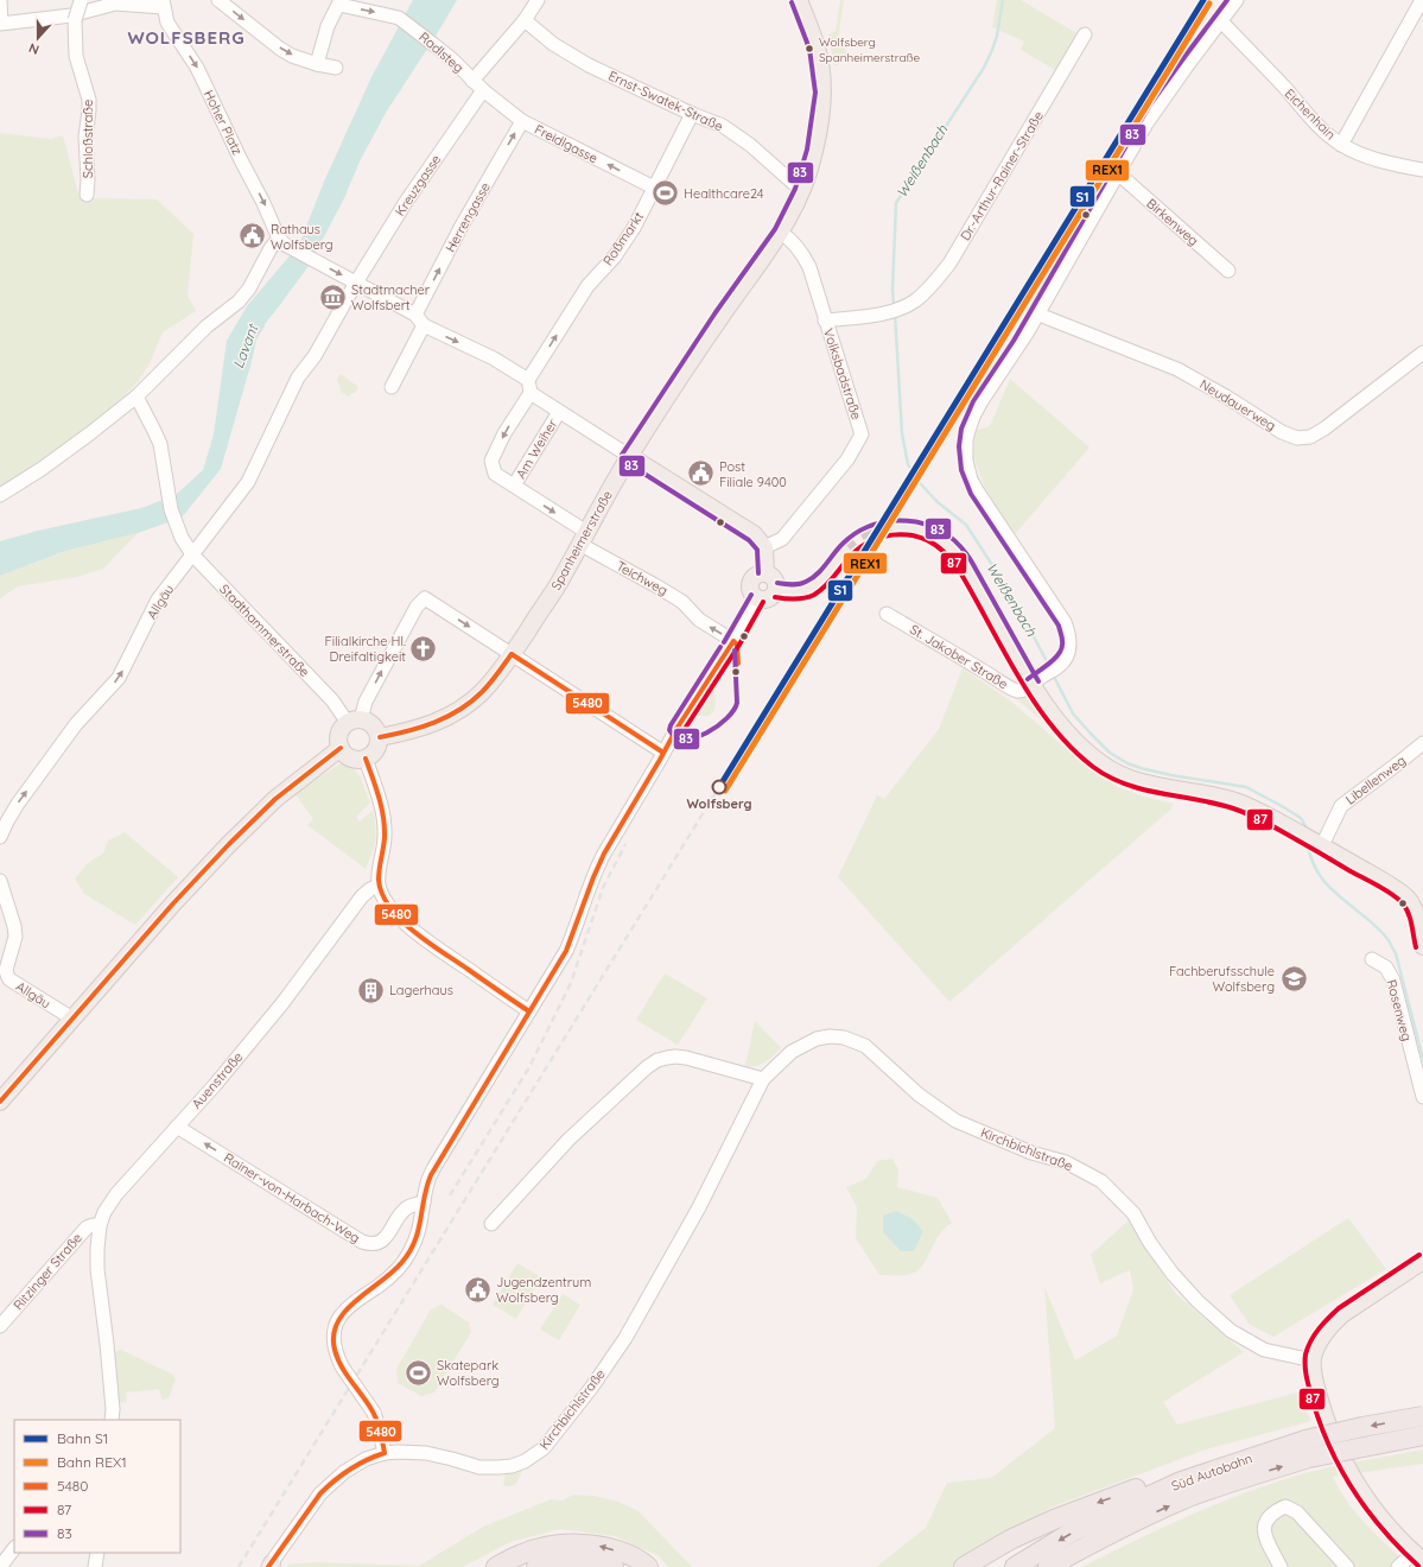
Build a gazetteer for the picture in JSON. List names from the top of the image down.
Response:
{
  "streets": {
    "highway": ["Süd Autobahn"],
    "main road": ["Spanheimerstraße", "St. Jakober Straße"],
    "street": [
      "Radlsteg",
      "Ernst-Swatek-Straße",
      "Eichenhain",
      "Hoher Platz",
      "Schloßstraße",
      "Freidlgasse",
      "Dr.-Arthur-Rainer-Straße",
      "Kreuzgasse",
      "Herrengasse",
      "Birkenweg",
      "Roßmarkt",
      "Volksbadstraße",
      "Neudauerweg",
      "Am Weiher",
      "Teichweg",
      "Allgäu",
      "Stadthammerstraße",
      "Libellenweg",
      "Rosenweg",
      "Auenstraße",
      "Kirchbichlstraße",
      "Rainer-von-Harbach-Weg",
      "Ritzinger Straße"
    ]
  },
  "crossings": [
    ["Radlsteg", "Freidlgasse"],
    ["Radlsteg", "Kreuzgasse"],
    ["Ernst-Swatek-Straße", "Roßmarkt"],
    ["Ernst-Swatek-Straße", "Spanheimerstraße"],
    ["Freidlgasse", "Kreuzgasse"],
    ["Freidlgasse", "Herrengasse"],
    ["Freidlgasse", "Roßmarkt"],
    ["Dr.-Arthur-Rainer-Straße", "Volksbadstraße"],
    ["Kreuzgasse", "Allgäu"],
    ["Roßmarkt", "Am Weiher"],
    ["Volksbadstraße", "Spanheimerstraße"],
    ["Am Weiher", "Spanheimerstraße"],
    ["Am Weiher", "Teichweg"],
    ["Spanheimerstraße", "Teichweg"],
    ["Spanheimerstraße", "Stadthammerstraße"],
    ["Allgäu", "Stadthammerstraße"],
    ["St. Jakober Straße", "Libellenweg"],
    ["Auenstraße", "Rainer-von-Harbach-Weg"],
    ["Auenstraße", "Ritzinger Straße"]
  ],
  "one_way": [
    "Radlsteg",
    "Hoher Platz",
    "Freidlgasse",
    "Herrengasse",
    "Teichweg",
    "Allgäu",
    "Rainer-von-Harbach-Weg"
  ],
  "districts": ["WOLFSBERG"],
  "water": ["Weißenbach", "Lavant"],
  "places": {
    "other": ["Wolfsberg Spanheimerstraße", "Wolfsberg"],
    "sports": ["Healthcare24", "Skatepark Wolfsberg"],
    "public building": ["Rathaus Wolfsberg", "Post Filiale 9400", "Jugendzentrum Wolfsberg"],
    "museum": ["Stadtmacher Wolfsbert"],
    "church": ["Filialkirche Hl. Dreifaltigkeit"],
    "school or university": ["Fachberufsschule Wolfsberg"],
    "building": ["Lagerhaus"]
  },
  "lines": [
    "rail line S1",
    "transit line 83",
    "rail line REX1",
    "transit line 87",
    "transit line 5480"
  ],
  "legend": [
    "Bahn S1",
    "Bahn REX1",
    "5480",
    "87",
    "83"
  ],
  "north": "bottom"
}
